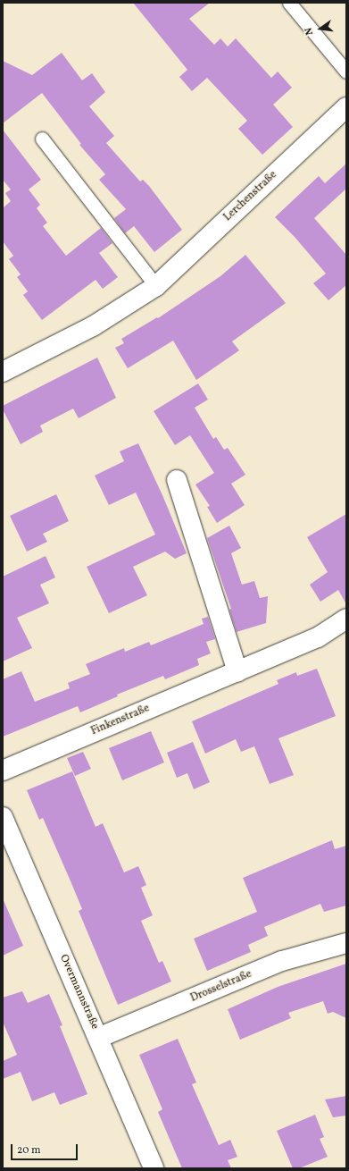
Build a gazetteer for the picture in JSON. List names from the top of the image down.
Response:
{
  "streets": {
    "street": [
      "Lerchenstraße",
      "Finkenstraße",
      "Drosselstraße",
      "Overmannstraße"
    ]
  },
  "crossings": [
    ["Drosselstraße", "Overmannstraße"]
  ],
  "scale_bar": "20 m",
  "north": "left"
}
